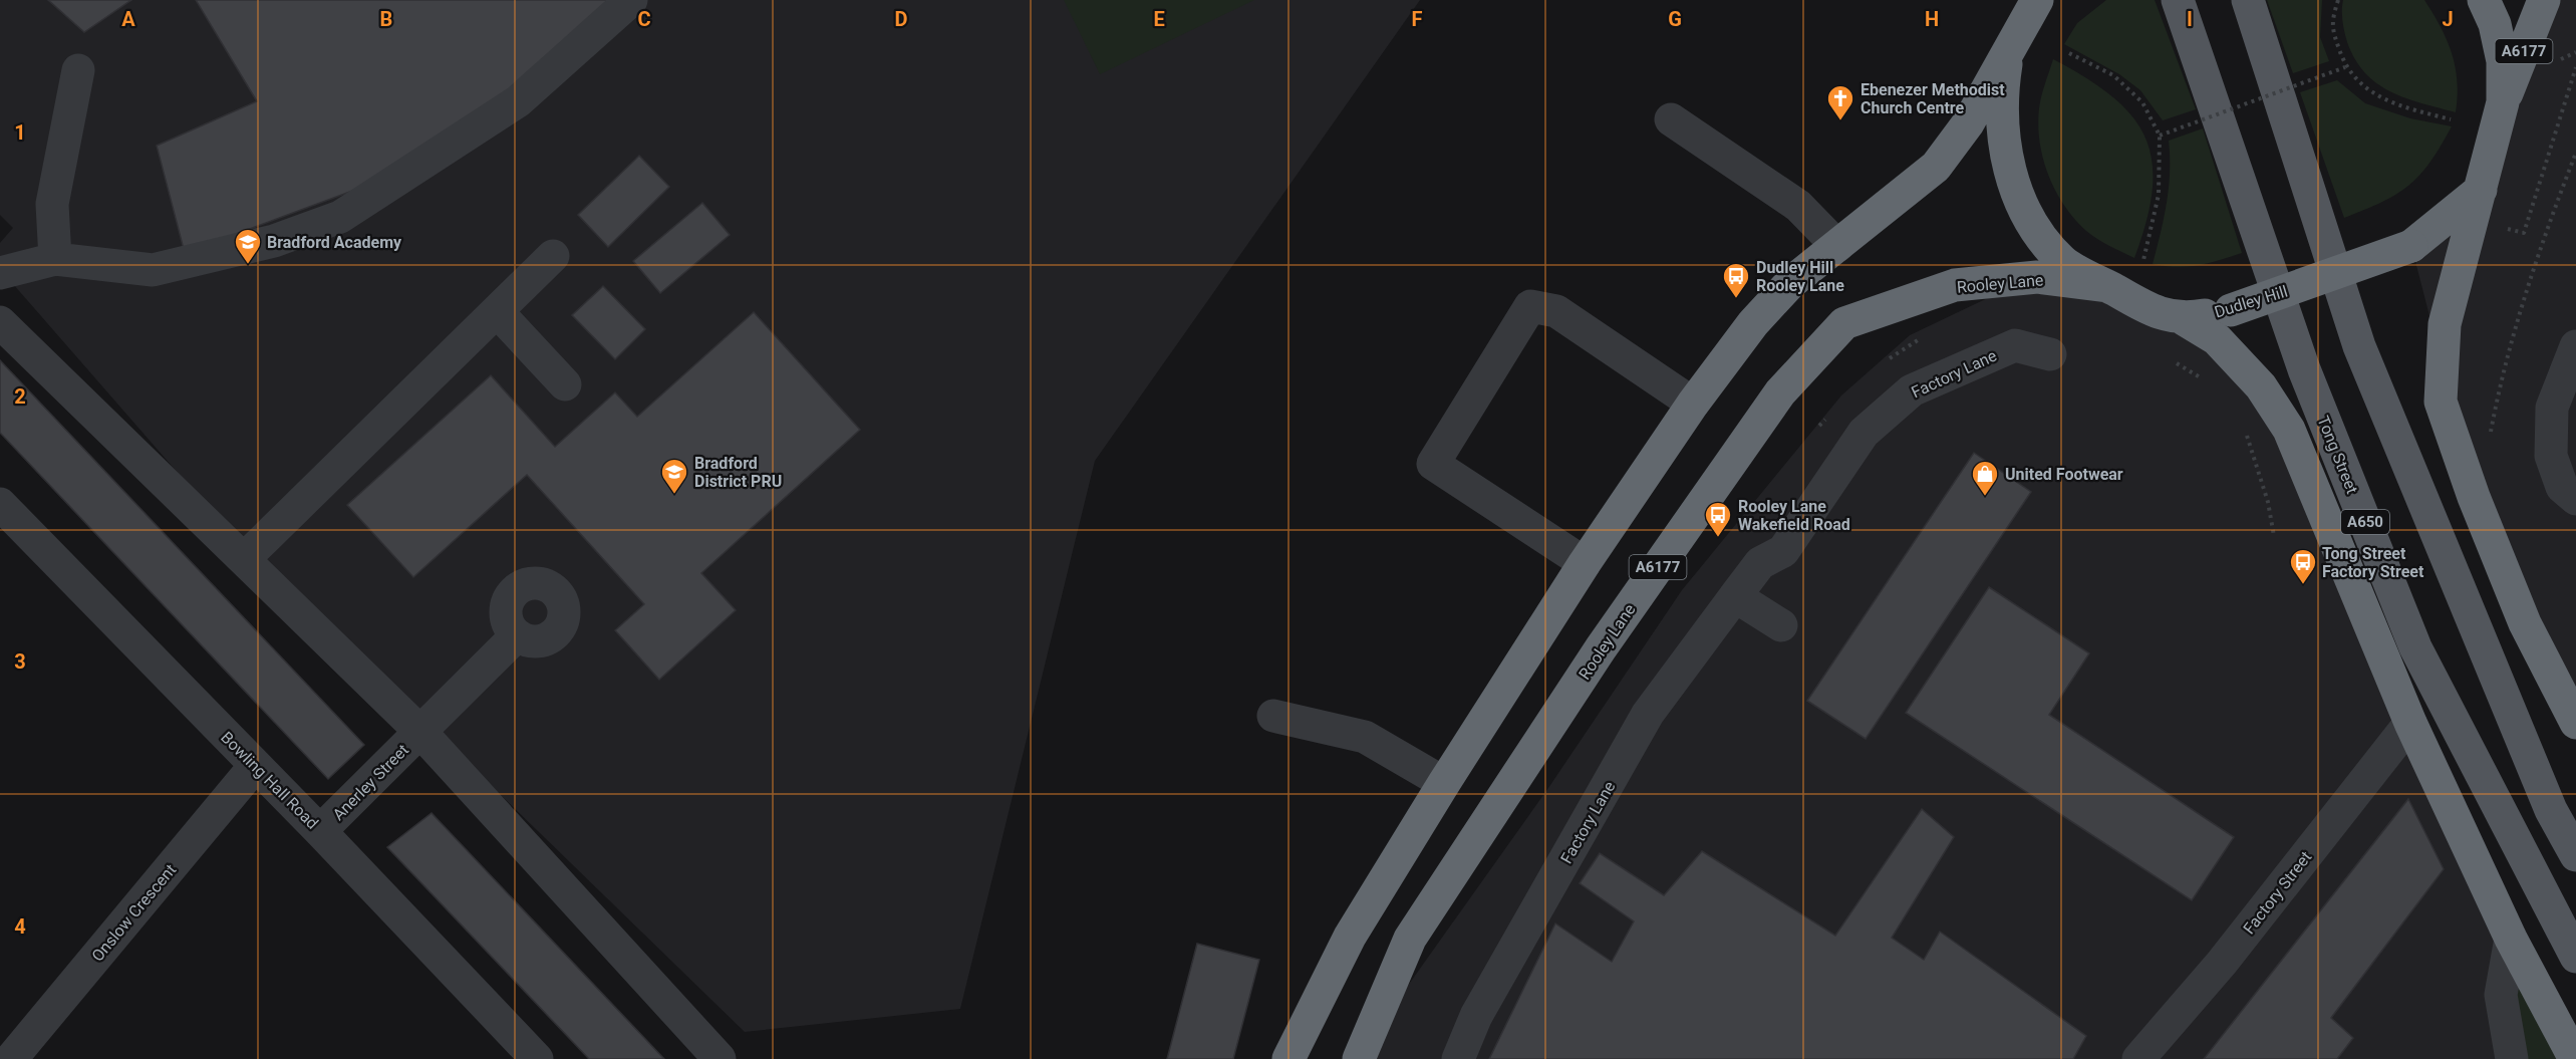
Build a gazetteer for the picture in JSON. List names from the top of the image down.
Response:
{
  "streets": {
    "highway": ["A6177", "Rooley Lane", "Dudley Hill"],
    "main road": ["Tong Street", "A650"],
    "street": [
      "Factory Lane",
      "Bowling Hall Road",
      "Anerley Street",
      "Factory Street",
      "Onslow Crescent"
    ]
  },
  "crossings": [
    ["Rooley Lane", "Dudley Hill"],
    ["Bowling Hall Road", "Anerley Street"],
    ["Bowling Hall Road", "Onslow Crescent"]
  ],
  "places": {
    "church": ["Ebenezer Methodist Church Centre"],
    "school or university": ["Bradford Academy", "Bradford District PRU"],
    "bus stop": ["Dudley Hill Rooley Lane", "Rooley Lane Wakefield Road", "Tong Street Factory Street"],
    "shop": ["United Footwear"]
  },
  "grid": {
    "columns": [
      "A",
      "B",
      "C",
      "D",
      "E",
      "F",
      "G",
      "H",
      "I",
      "J"
    ],
    "rows": [
      "1",
      "2",
      "3",
      "4"
    ]
  }
}
